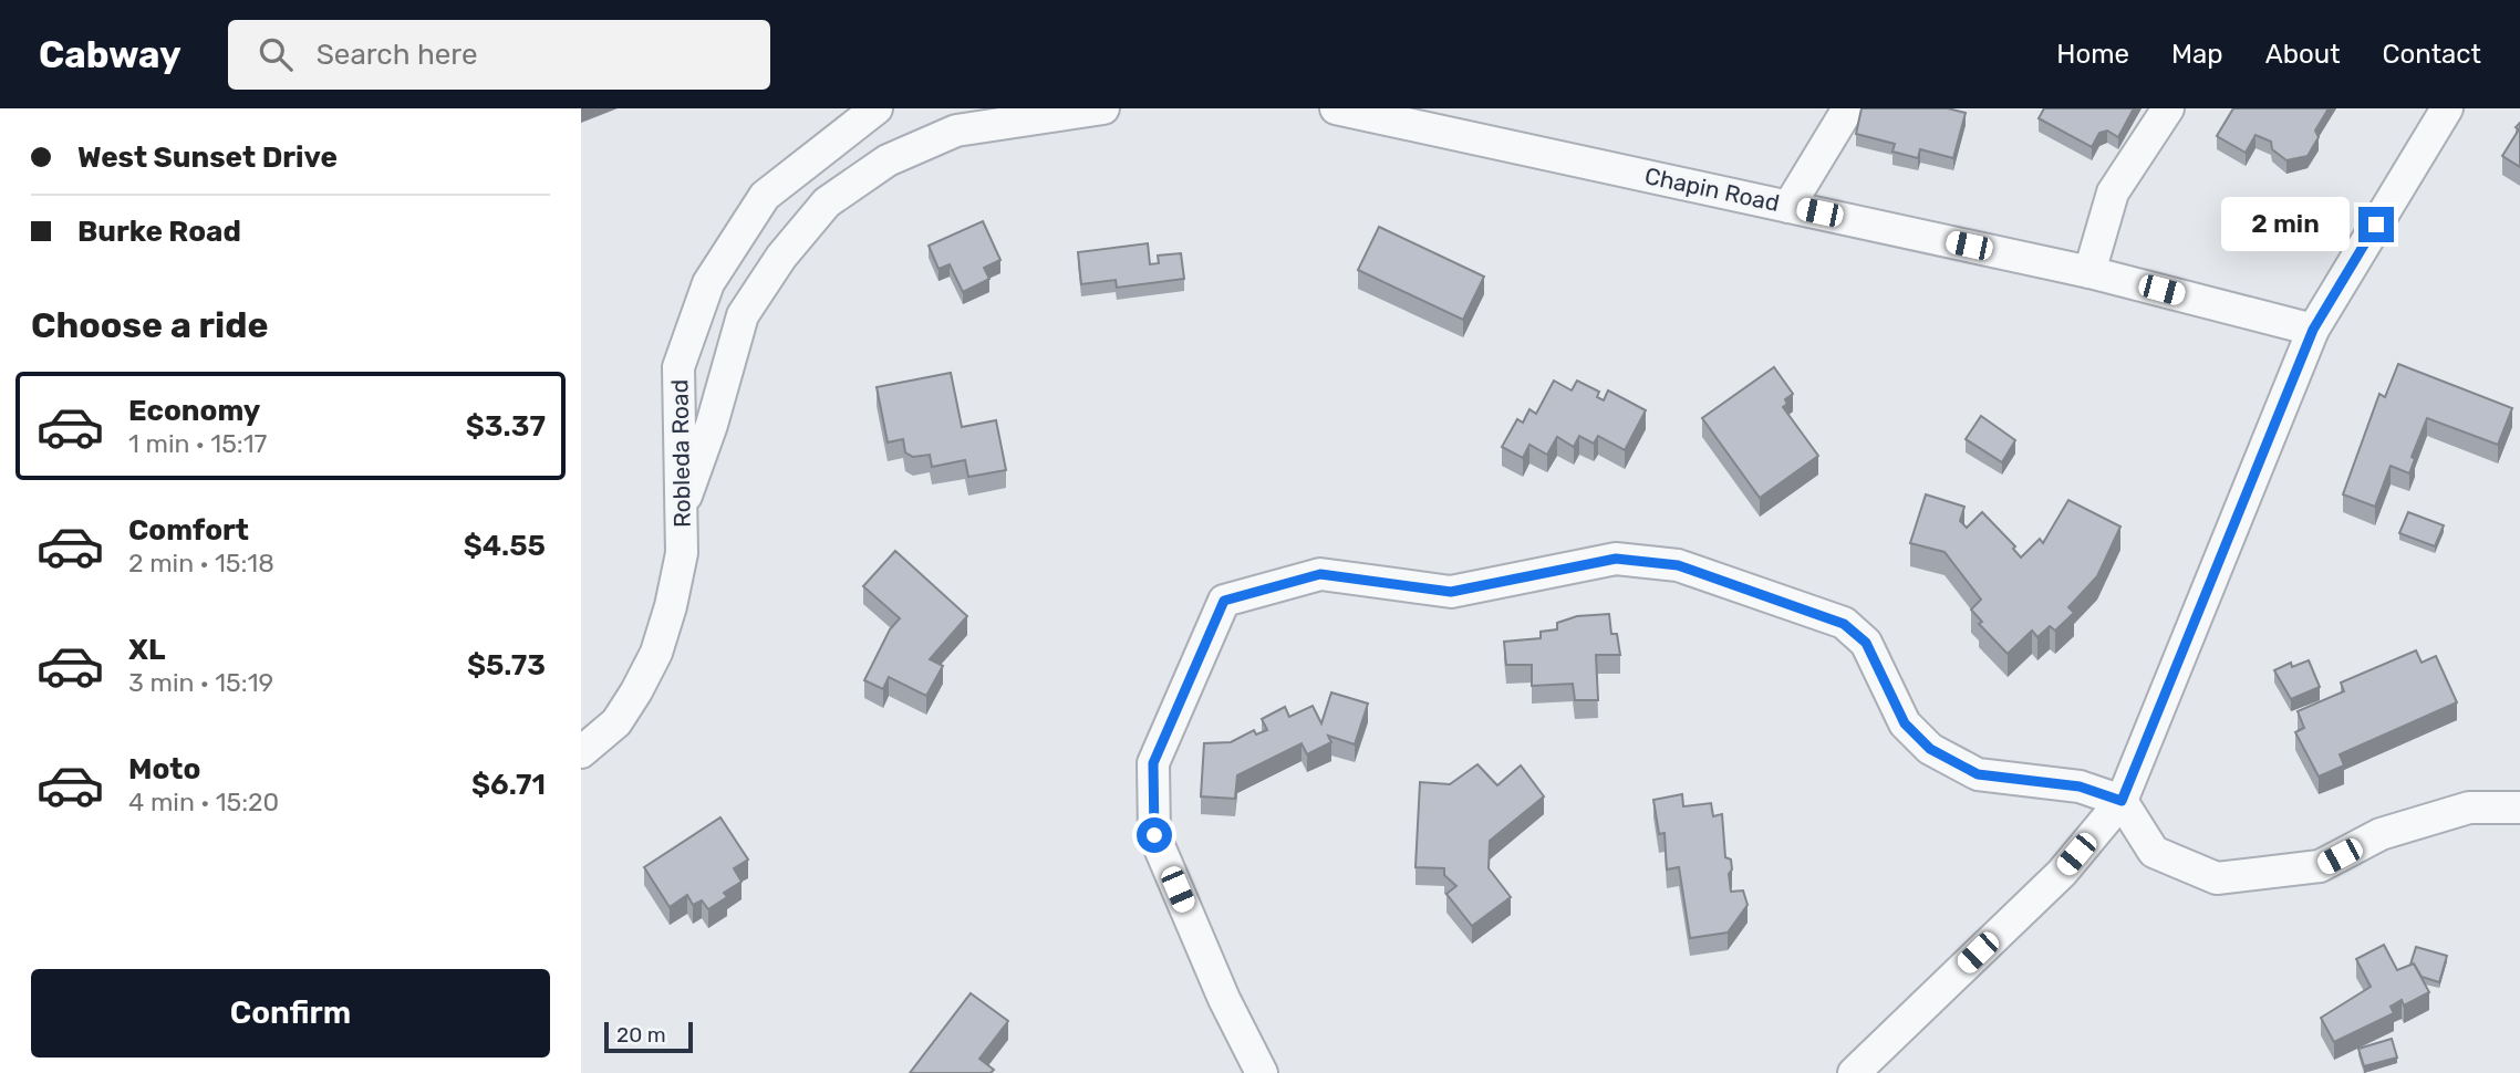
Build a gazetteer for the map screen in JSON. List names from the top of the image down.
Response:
{
  "streets": {
    "street": ["Chapin Road", "Robleda Road"]
  },
  "scale_bar": "20 m",
  "page": {
    "header": "Cabway",
    "search": "Search here",
    "nav": [
      "Home",
      "Map",
      "About",
      "Contact"
    ],
    "banner": ["West Sunset Drive", "Burke Road"],
    "bubble": "2 min",
    "heading": "Choose a ride",
    "list": [
      {
        "name": "Economy",
        "note": "1 min · 15:17",
        "value": "$3.37"
      },
      {
        "name": "Comfort",
        "note": "2 min · 15:18",
        "value": "$4.55"
      },
      {
        "name": "XL",
        "note": "3 min · 15:19",
        "value": "$5.73"
      },
      {
        "name": "Moto",
        "note": "4 min · 15:20",
        "value": "$6.71"
      }
    ],
    "buttons": "Confirm",
    "scale": "20 m"
  }
}
